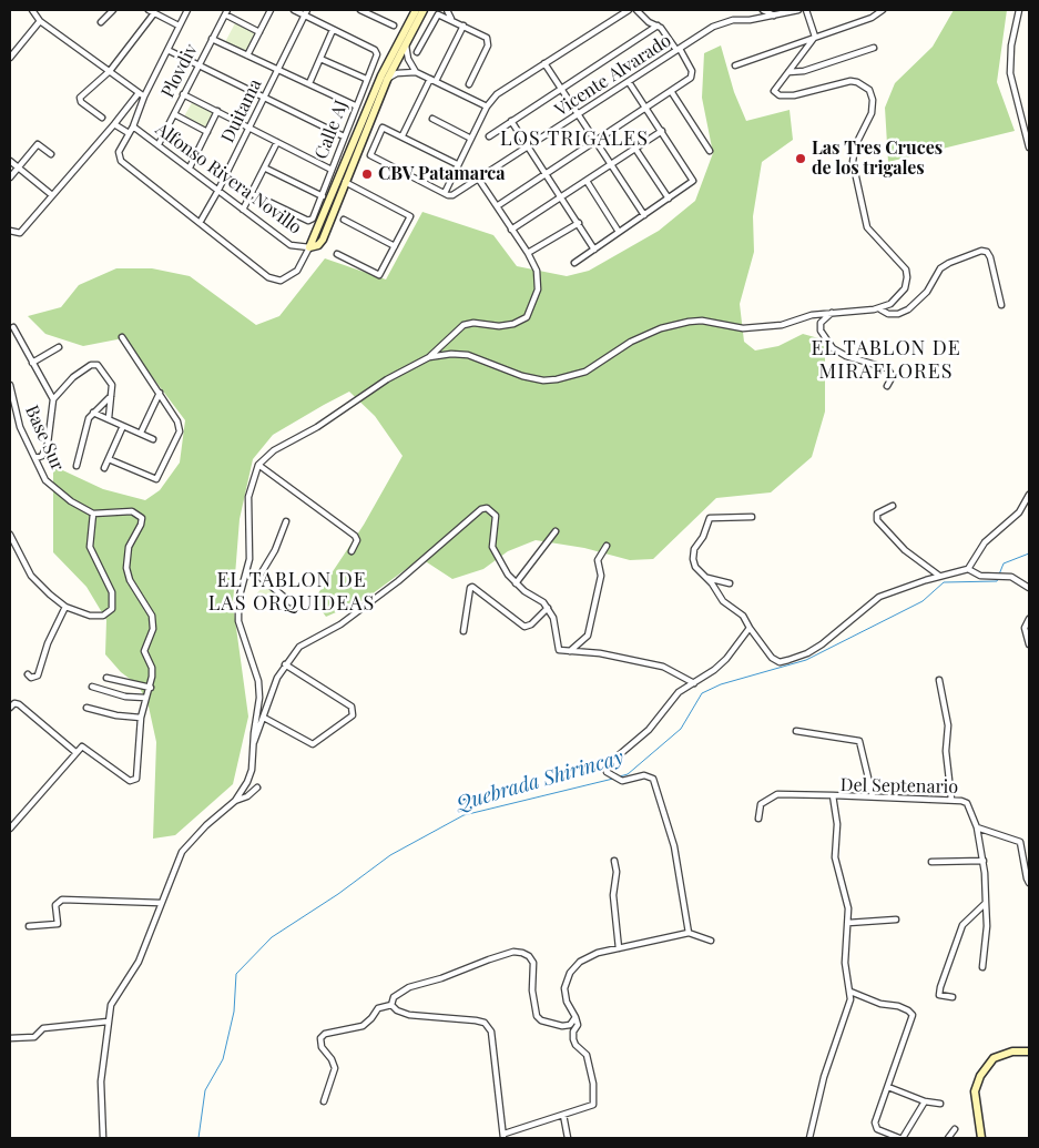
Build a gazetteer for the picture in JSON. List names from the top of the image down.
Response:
{
  "streets": {
    "street": [
      "Plovdiv",
      "Vicente Alvarado",
      "Duitama",
      "Calle AJ",
      "Alfonso Rivera Novillo",
      "Base Sur",
      "Del Septenario"
    ]
  },
  "crossings": [
    ["Plovdiv", "Alfonso Rivera Novillo"],
    ["Duitama", "Alfonso Rivera Novillo"]
  ],
  "districts": ["LOS TRIGALES", "EL TABLON DE MIRAFLORES", "EL TABLON DE LAS ORQUIDEAS"],
  "water": ["Quebrada Shirincay"],
  "places": ["Las Tres Cruces de los trigales", "CBV Patamarca"]
}
